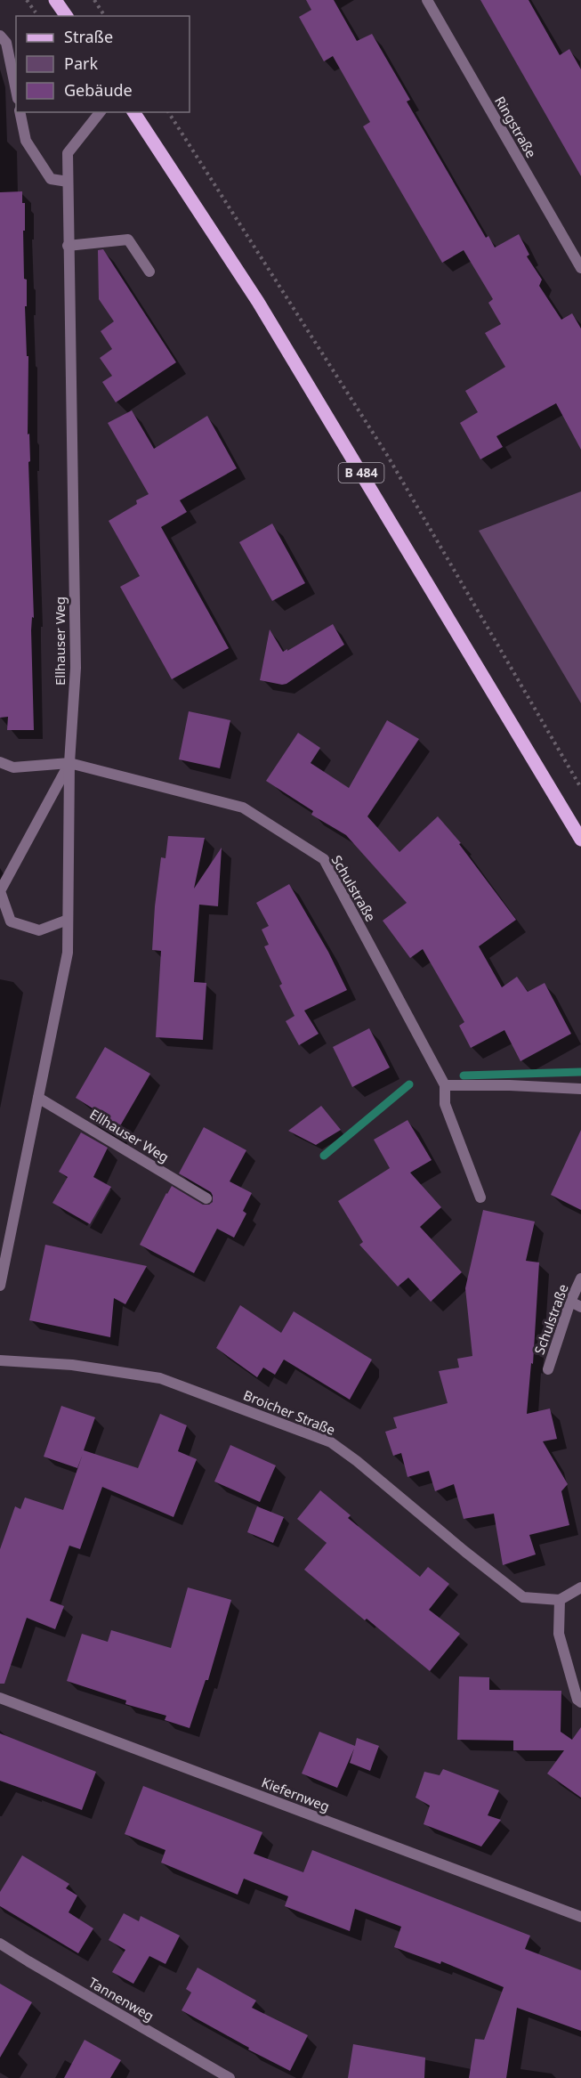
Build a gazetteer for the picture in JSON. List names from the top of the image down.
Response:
{
  "streets": {
    "main road": ["B 484"],
    "street": [
      "Ringstraße",
      "Ellhauser Weg",
      "Schulstraße",
      "Broicher Straße",
      "Kiefernweg",
      "Tannenweg"
    ]
  },
  "crossings": [
    ["Ellhauser Weg", "Schulstraße"]
  ],
  "legend": ["Straße", "Park", "Gebäude"]
}
